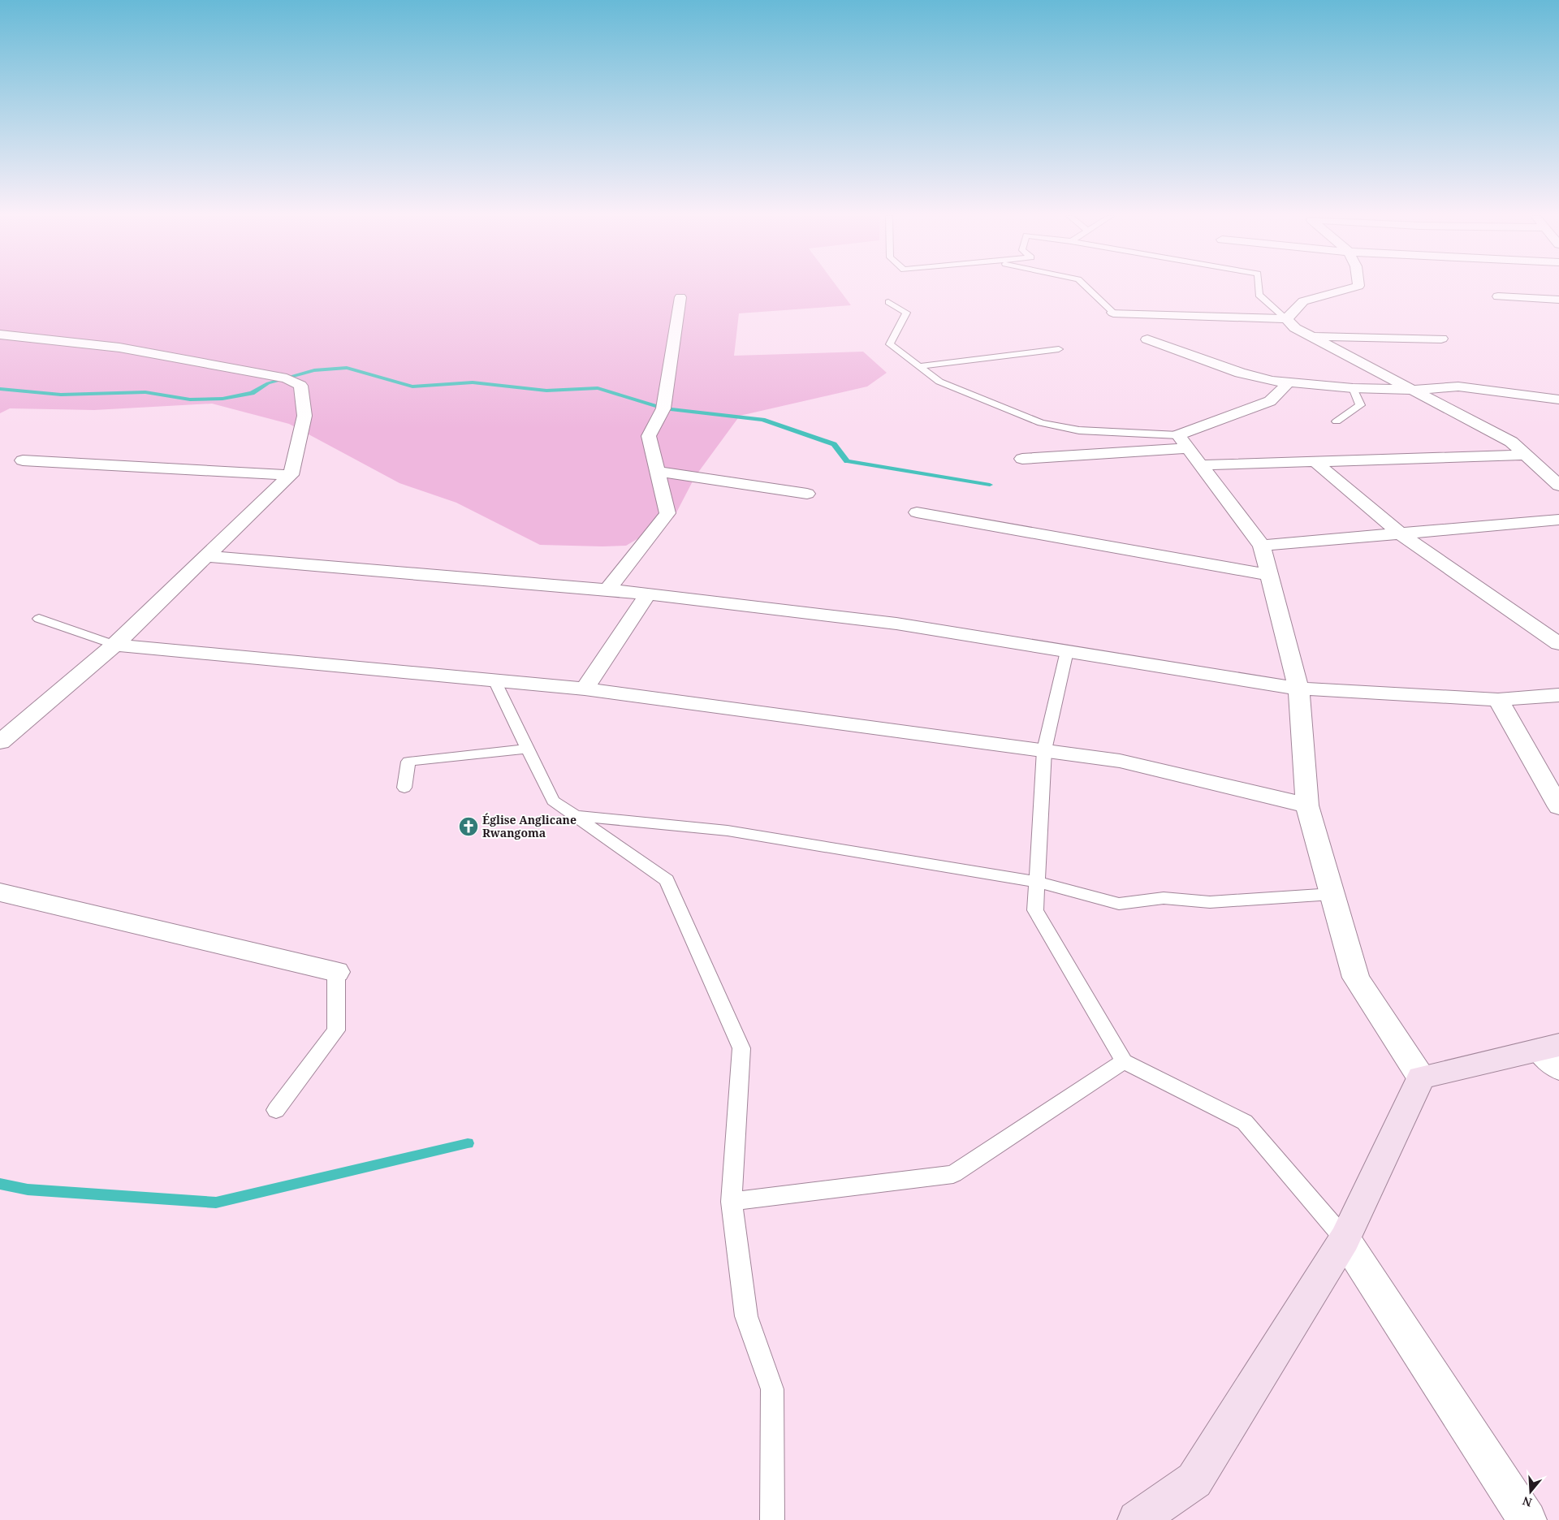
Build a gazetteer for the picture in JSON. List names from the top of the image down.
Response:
{
  "places": {
    "church": ["Église Anglicane Rwangoma"]
  },
  "north": "bottom"
}
